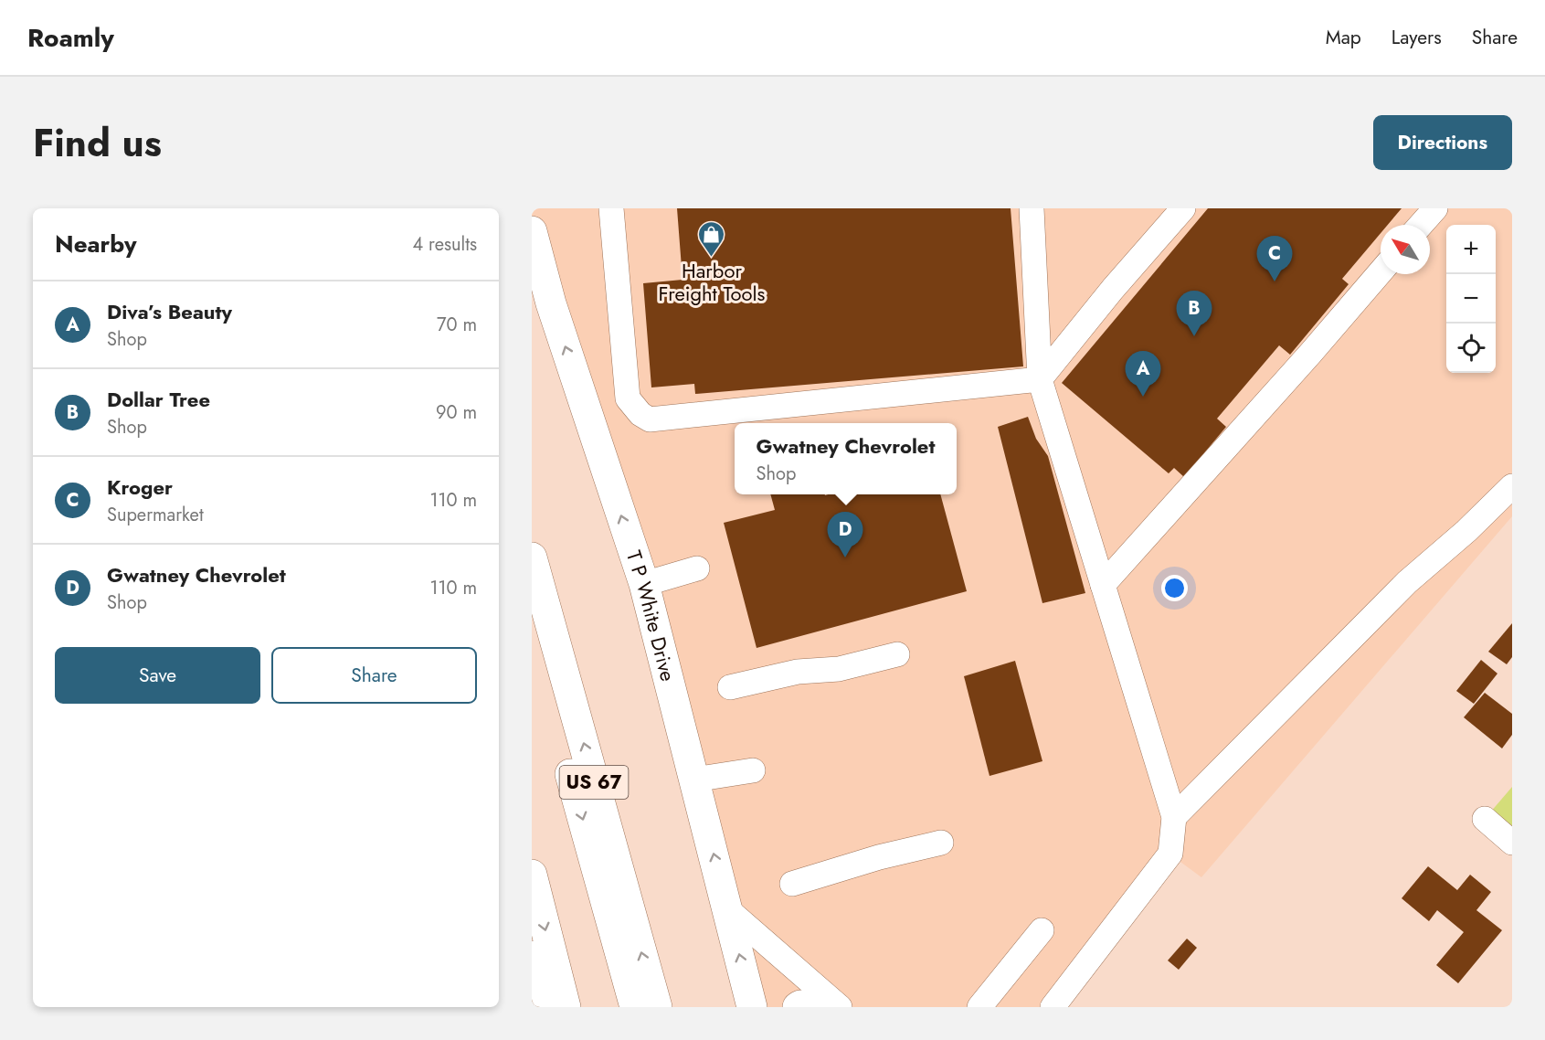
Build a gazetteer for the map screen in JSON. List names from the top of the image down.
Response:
{
  "streets": {
    "main road": ["T P White Drive", "US 67"]
  },
  "places": {
    "shop": ["Harbor Freight Tools"]
  },
  "north": "top left",
  "page": {
    "header": "Roamly",
    "nav": ["Map", "Layers", "Share"],
    "title": "Find us",
    "buttons": [
      "Directions",
      ["Save", "Share"]
    ],
    "heading": ["Nearby", "4 results"],
    "map_buttons": ["+", "−"],
    "pins": [
      "C",
      "B",
      "A",
      "D"
    ],
    "list": [
      {
        "mark": "A",
        "name": "Diva’s Beauty",
        "note": "Shop",
        "value": "70 m"
      },
      {
        "mark": "B",
        "name": "Dollar Tree",
        "note": "Shop",
        "value": "90 m"
      },
      {
        "mark": "C",
        "name": "Kroger",
        "note": "Supermarket",
        "value": "110 m"
      },
      {
        "mark": "D",
        "name": "Gwatney Chevrolet",
        "note": "Shop",
        "value": "110 m"
      }
    ],
    "popup": ["Gwatney Chevrolet", "Shop"]
  }
}
